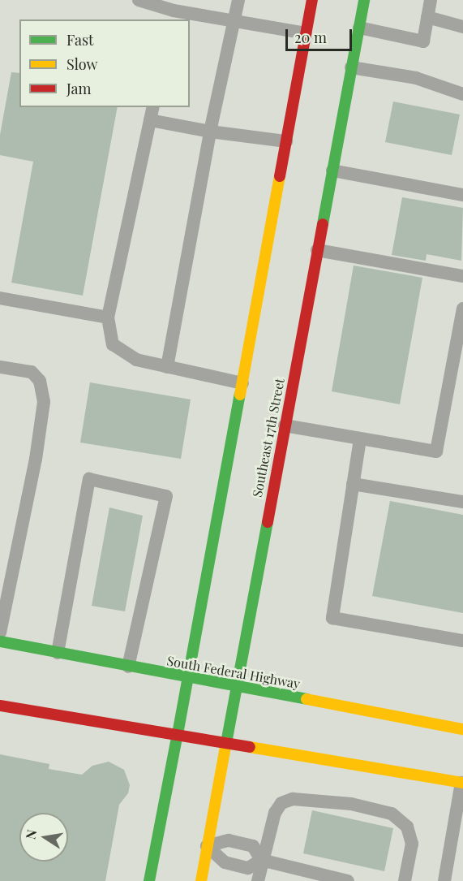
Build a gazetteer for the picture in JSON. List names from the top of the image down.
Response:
{
  "streets": {
    "main road": ["Southeast 17th Street", "South Federal Highway"]
  },
  "crossings": [
    ["Southeast 17th Street", "South Federal Highway"]
  ],
  "legend": ["Fast", "Slow", "Jam"],
  "scale_bar": "20 m",
  "north": "left"
}
